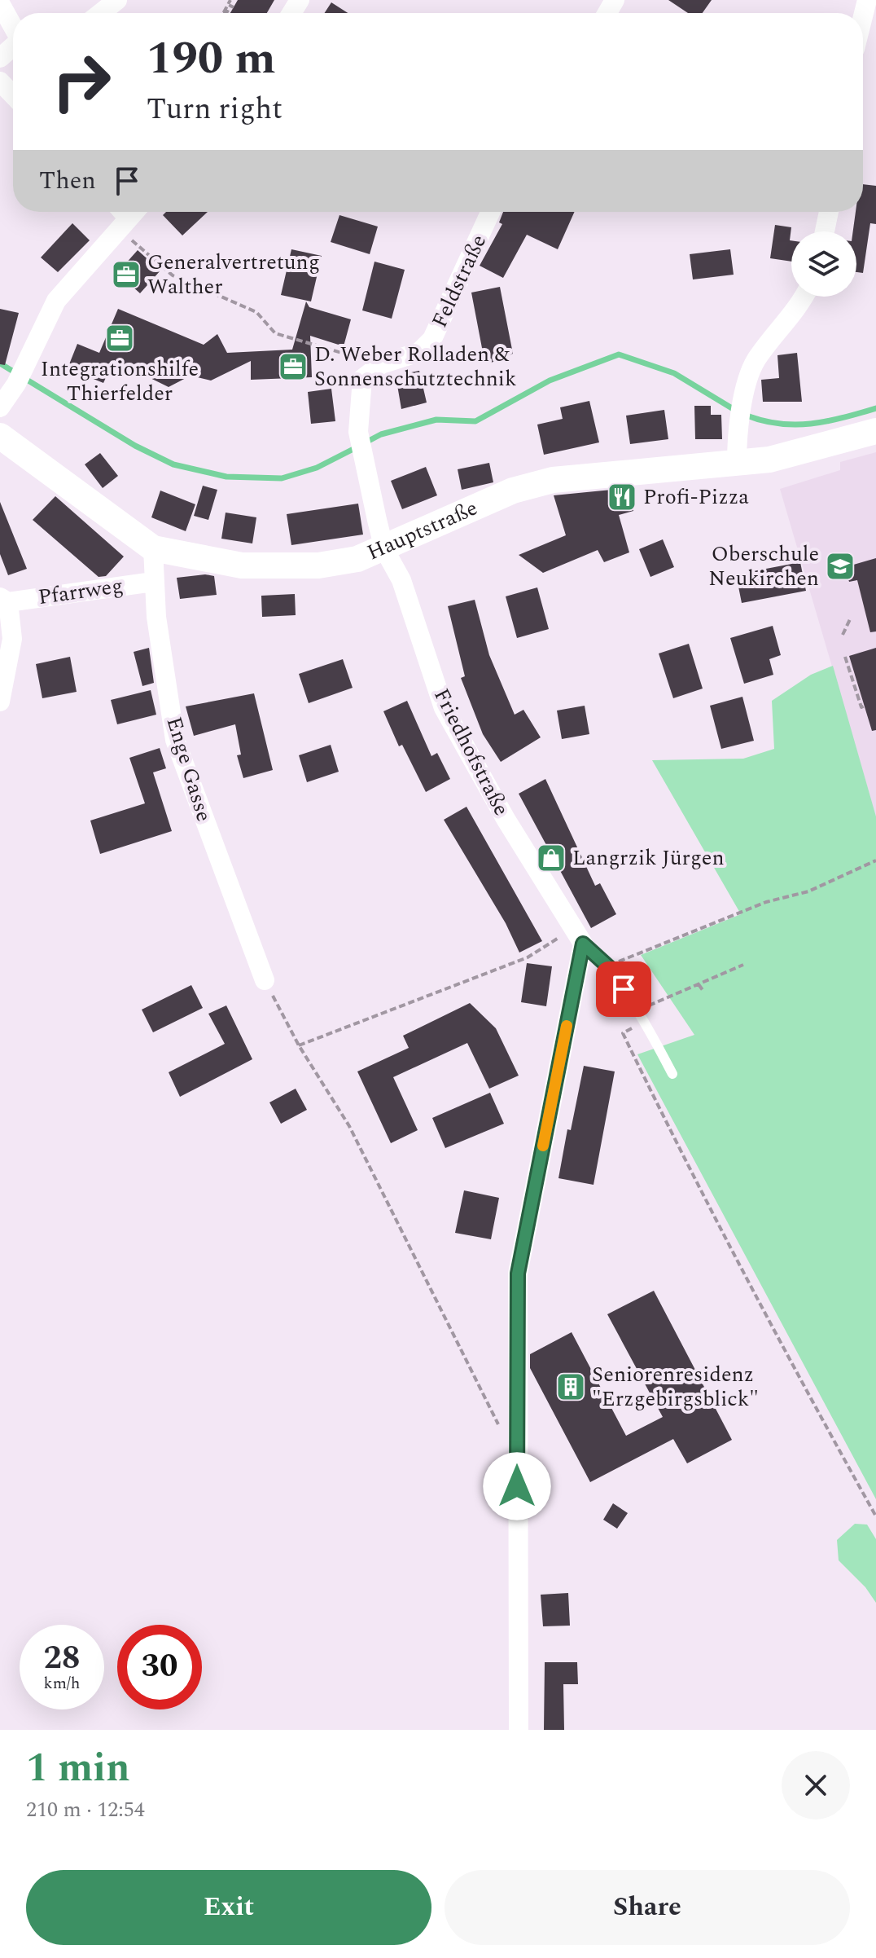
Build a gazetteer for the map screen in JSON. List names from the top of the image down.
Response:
{
  "streets": {
    "main road": ["Hauptstraße"],
    "street": [
      "Feldstraße",
      "Pfarrweg",
      "Friedhofstraße",
      "Enge Gasse"
    ]
  },
  "crossings": [
    ["Hauptstraße", "Friedhofstraße"],
    ["Hauptstraße", "Enge Gasse"],
    ["Pfarrweg", "Enge Gasse"]
  ],
  "places": {
    "office": ["Generalvertretung Walther", "Integrationshilfe Thierfelder", "D. Weber Rolladen & Sonnenschutztechnik"],
    "restaurant": ["Profi-Pizza"],
    "school or university": ["Oberschule Neukirchen"],
    "shop": ["Langrzik Jürgen"],
    "building": ["Seniorenresidenz \"Erzgebirgsblick\""]
  },
  "page": {
    "turn": ["190 m", "Turn right"],
    "then": "Then",
    "speed": "28 km/h",
    "limit": "30",
    "heading": ["1 min", "210 m · 12:54"],
    "buttons": ["Exit", "Share"]
  }
}
